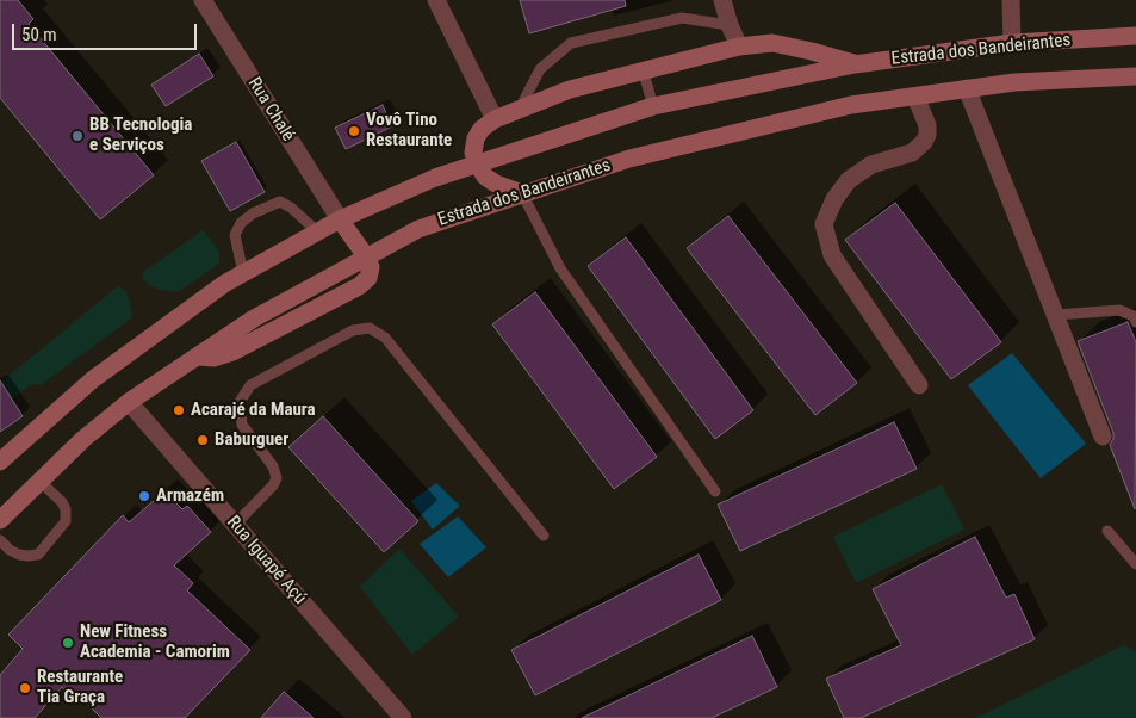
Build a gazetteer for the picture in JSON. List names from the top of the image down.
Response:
{
  "streets": {
    "main road": ["Estrada dos Bandeirantes"],
    "street": ["Rua Chalé", "Rua Iguapé Açú"]
  },
  "crossings": [
    ["Estrada dos Bandeirantes", "Rua Chalé"],
    ["Estrada dos Bandeirantes", "Rua Iguapé Açú"]
  ],
  "places": [
    "Vovô Tino Restaurante",
    "BB Tecnologia e Serviços",
    "Acarajé da Maura",
    "Baburguer",
    "Armazém",
    "New Fitness Academia - Camorim",
    "Restaurante Tia Graça"
  ],
  "scale_bar": "50 m"
}
